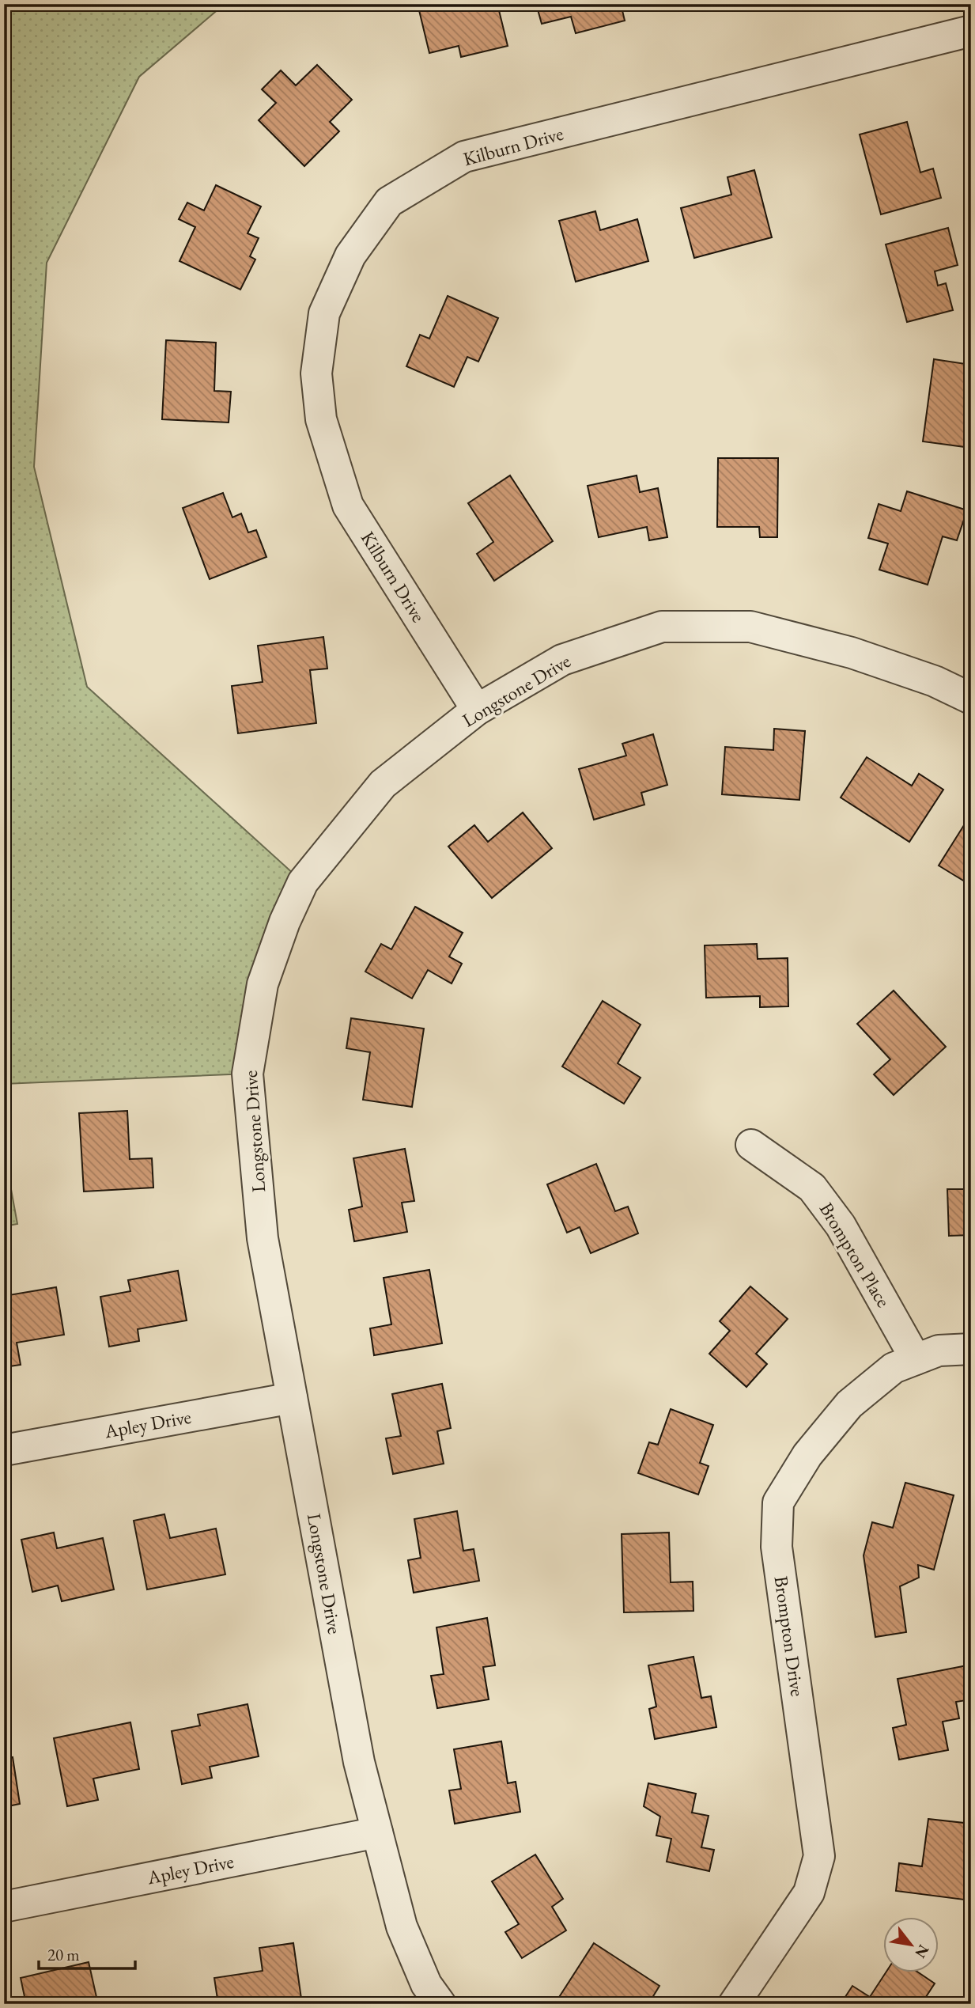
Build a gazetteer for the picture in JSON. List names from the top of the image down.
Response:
{
  "streets": {
    "street": [
      "Kilburn Drive",
      "Longstone Drive",
      "Brompton Place",
      "Apley Drive",
      "Brompton Drive"
    ]
  },
  "crossings": [
    ["Kilburn Drive", "Longstone Drive"],
    ["Longstone Drive", "Apley Drive"],
    ["Brompton Place", "Brompton Drive"]
  ],
  "scale_bar": "20 m",
  "north": "bottom right"
}
